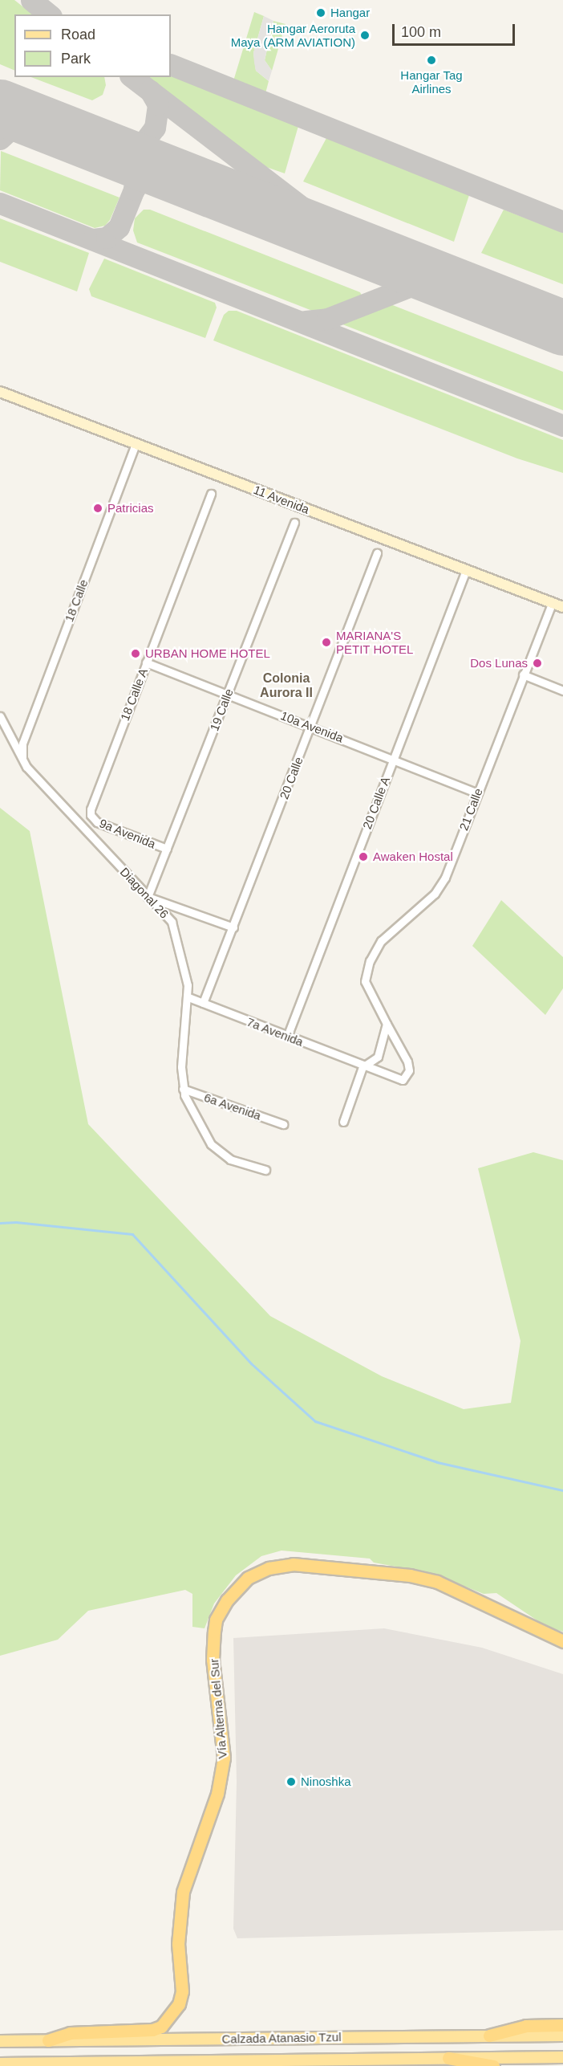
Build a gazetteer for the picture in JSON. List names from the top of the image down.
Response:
{
  "streets": {
    "highway": ["Vía Alterna del Sur"],
    "main road": ["11 Avenida", "Calzada Atanasio Tzul"],
    "street": [
      "18 Calle",
      "18 Calle A",
      "19 Calle",
      "10a Avenida",
      "20 Calle",
      "20 Calle A",
      "21 Calle",
      "9a Avenida",
      "Diagonal 26",
      "7a Avenida",
      "6a Avenida"
    ]
  },
  "crossings": [
    ["11 Avenida", "18 Calle"],
    ["11 Avenida", "20 Calle A"],
    ["11 Avenida", "21 Calle"],
    ["18 Calle", "Diagonal 26"],
    ["18 Calle A", "10a Avenida"],
    ["18 Calle A", "9a Avenida"],
    ["19 Calle", "10a Avenida"],
    ["19 Calle", "9a Avenida"],
    ["19 Calle", "Diagonal 26"],
    ["10a Avenida", "20 Calle"],
    ["10a Avenida", "20 Calle A"],
    ["10a Avenida", "21 Calle"],
    ["20 Calle", "7a Avenida"],
    ["20 Calle A", "7a Avenida"],
    ["21 Calle", "7a Avenida"],
    ["Diagonal 26", "7a Avenida"],
    ["Diagonal 26", "6a Avenida"],
    ["Vía Alterna del Sur", "Calzada Atanasio Tzul"]
  ],
  "districts": ["Colonia Aurora II"],
  "places": [
    "Hangar",
    "Hangar Aeroruta Maya (ARM AVIATION)",
    "Hangar Tag Airlines",
    "Patricias",
    "MARIANA'S PETIT HOTEL",
    "URBAN HOME HOTEL",
    "Dos Lunas",
    "Awaken Hostal",
    "Ninoshka"
  ],
  "legend": ["Road", "Park"],
  "scale_bar": "100 m"
}
